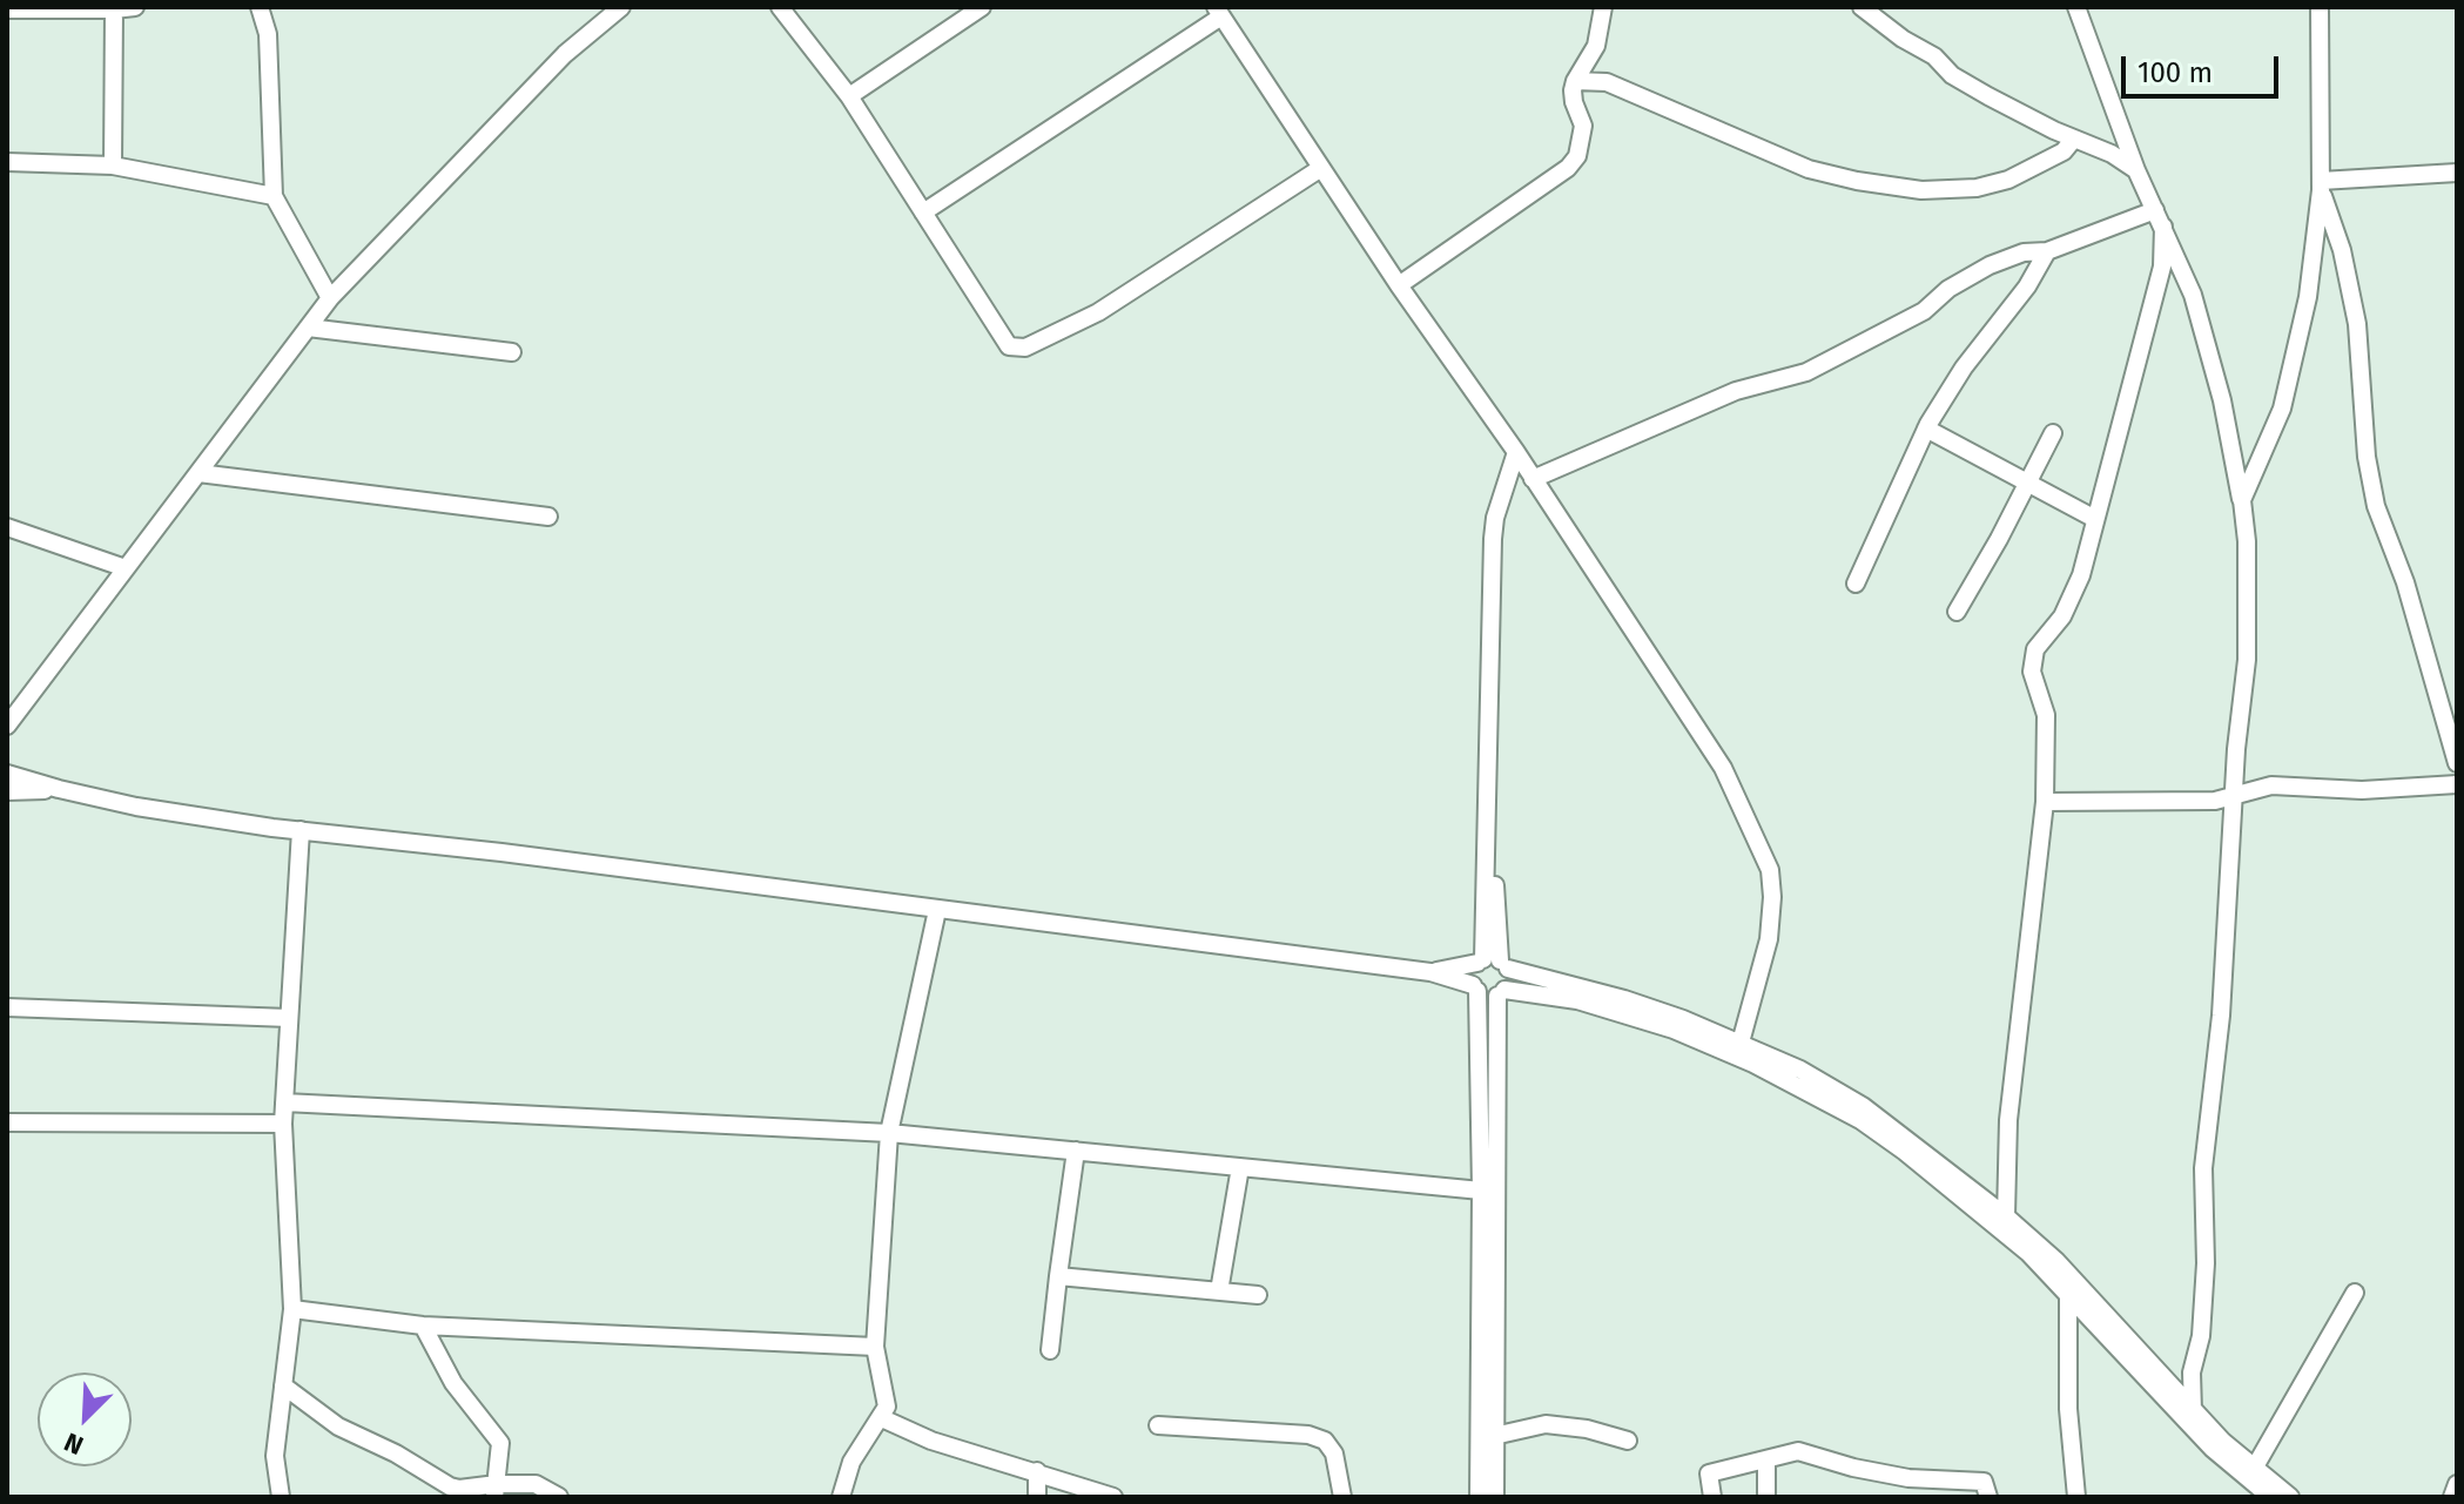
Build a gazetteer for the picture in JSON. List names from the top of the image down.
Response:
{
  "scale_bar": "100 m",
  "north": "bottom left"
}
